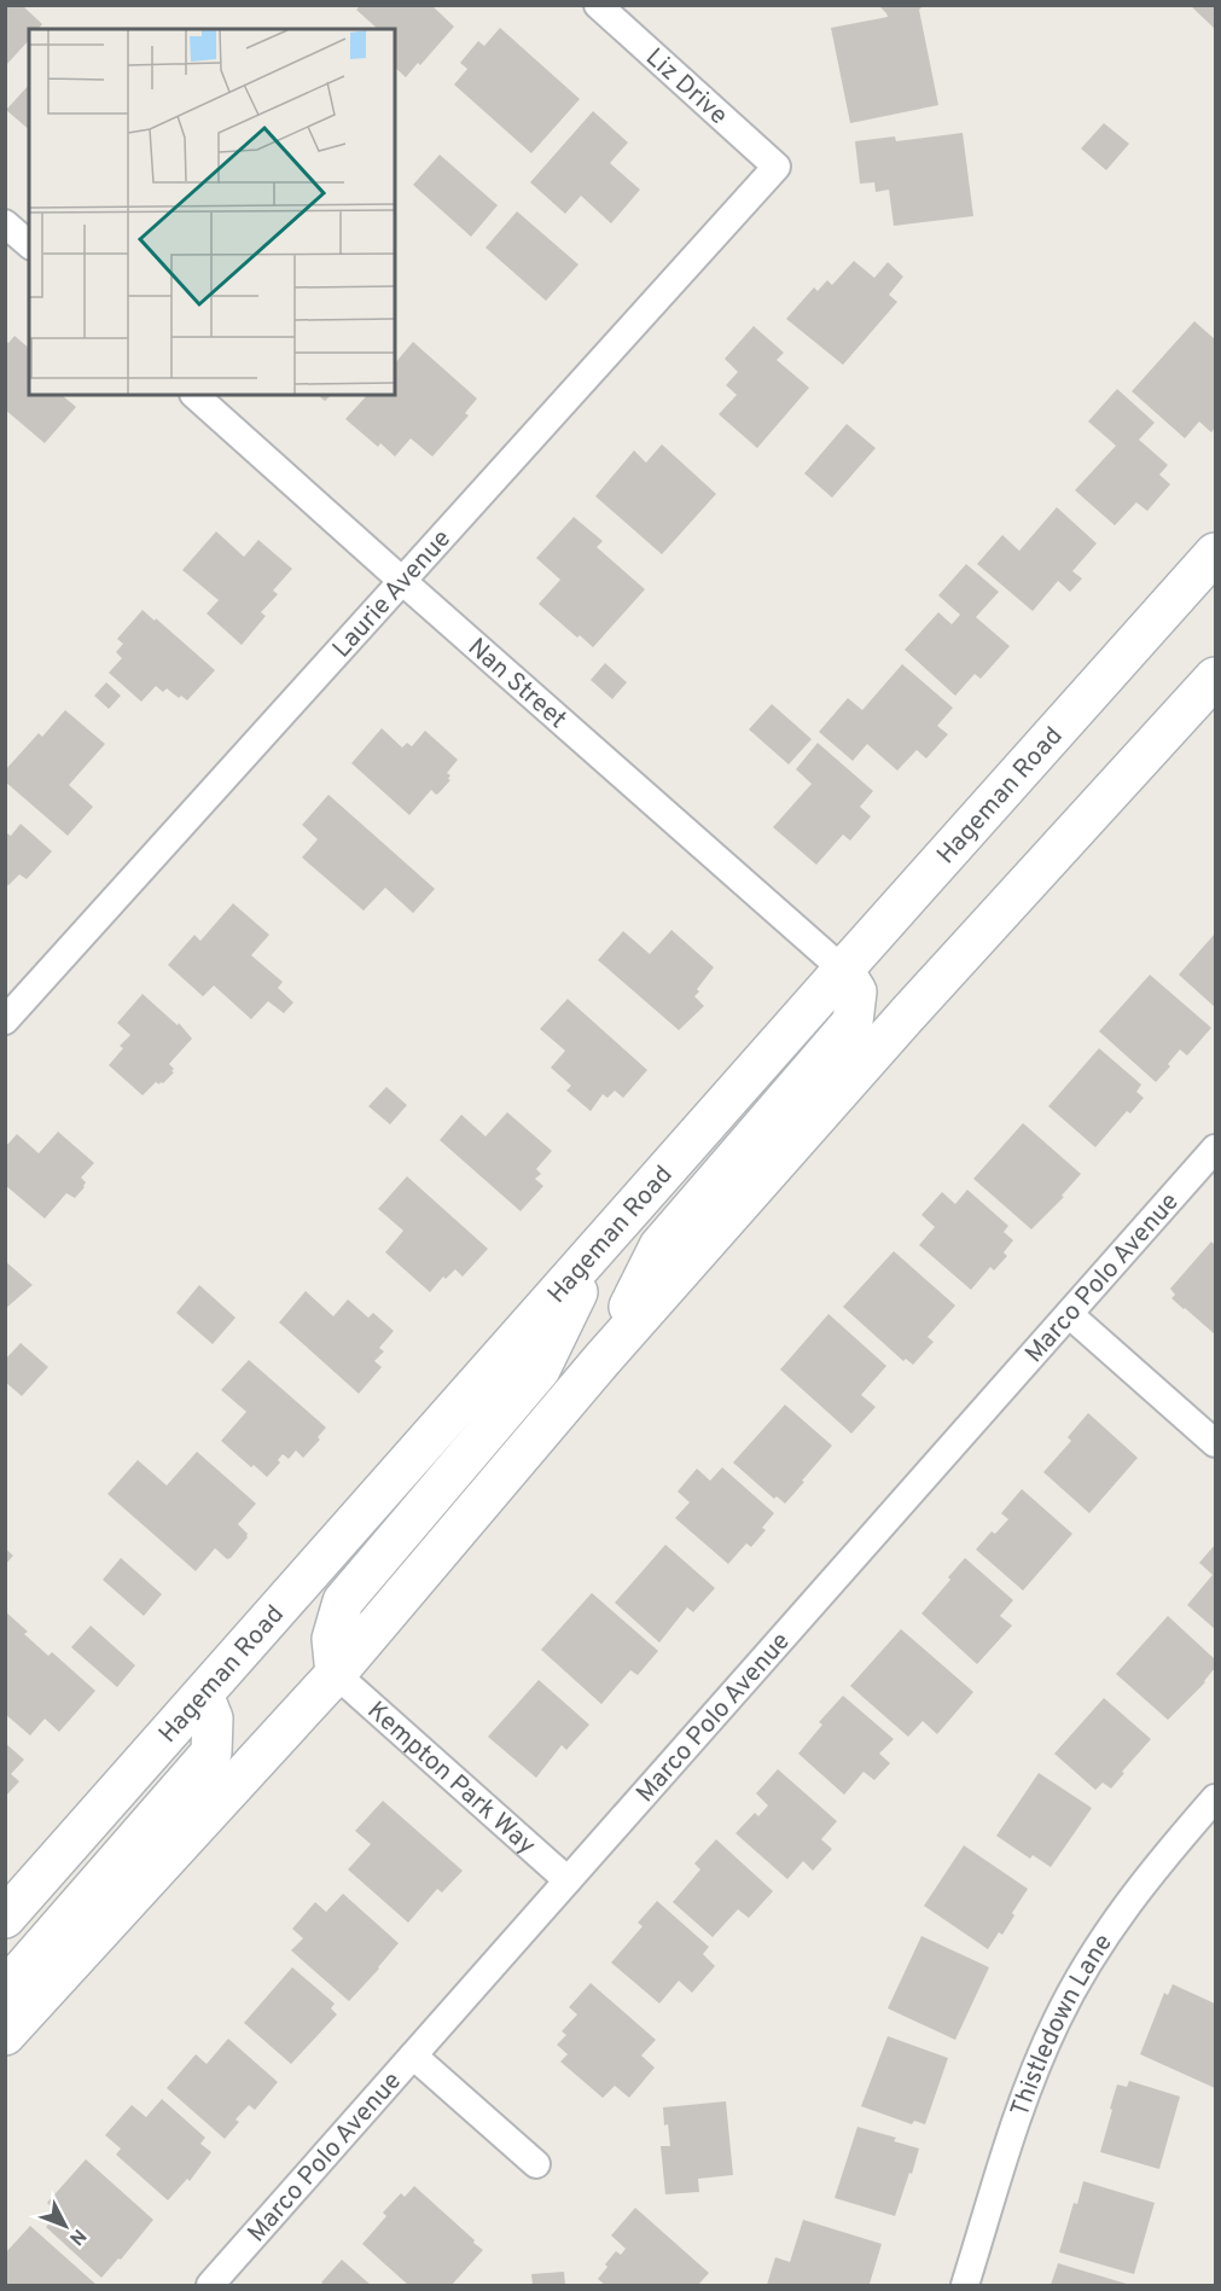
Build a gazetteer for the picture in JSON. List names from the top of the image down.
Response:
{
  "streets": {
    "main road": ["Hageman Road"],
    "street": [
      "Liz Drive",
      "Laurie Avenue",
      "Nan Street",
      "Marco Polo Avenue",
      "Kempton Park Way",
      "Thistledown Lane"
    ]
  },
  "crossings": [
    ["Liz Drive", "Laurie Avenue"],
    ["Laurie Avenue", "Nan Street"],
    ["Nan Street", "Hageman Road"],
    ["Marco Polo Avenue", "Kempton Park Way"]
  ],
  "north": "bottom right"
}
